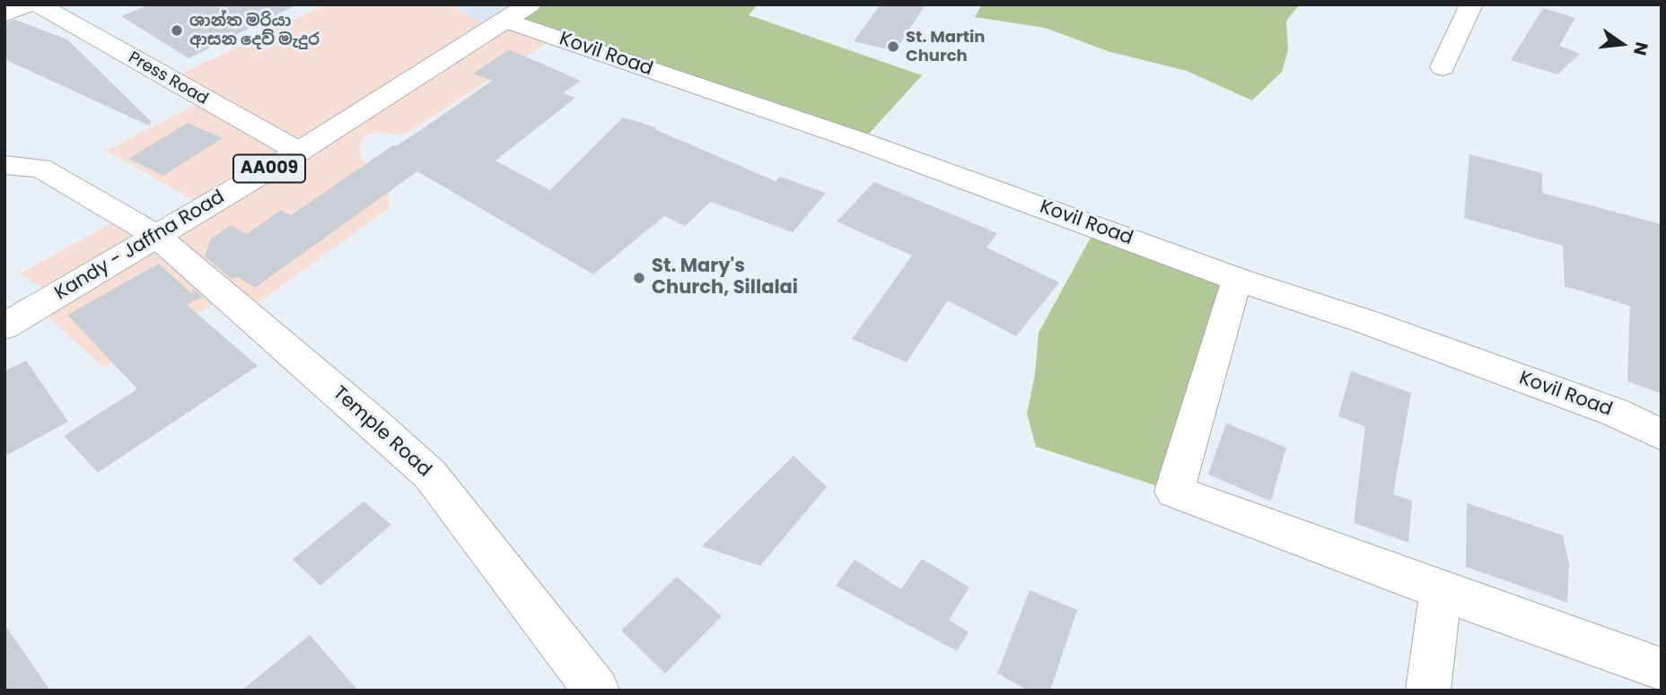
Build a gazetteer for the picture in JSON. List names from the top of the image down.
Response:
{
  "streets": {
    "main road": [
      "Kovil Road",
      "Press Road",
      "AA009",
      "Kandy - Jaffna Road",
      "Temple Road"
    ]
  },
  "crossings": [
    ["Kovil Road", "Kandy - Jaffna Road"],
    ["Press Road", "Kandy - Jaffna Road"],
    ["Kandy - Jaffna Road", "Temple Road"]
  ],
  "places": ["ශාන්ත මරියා ආසන දෙව් මැදුර", "St. Martin Church", "St. Mary's Church, Sillalai"],
  "north": "right"
}
